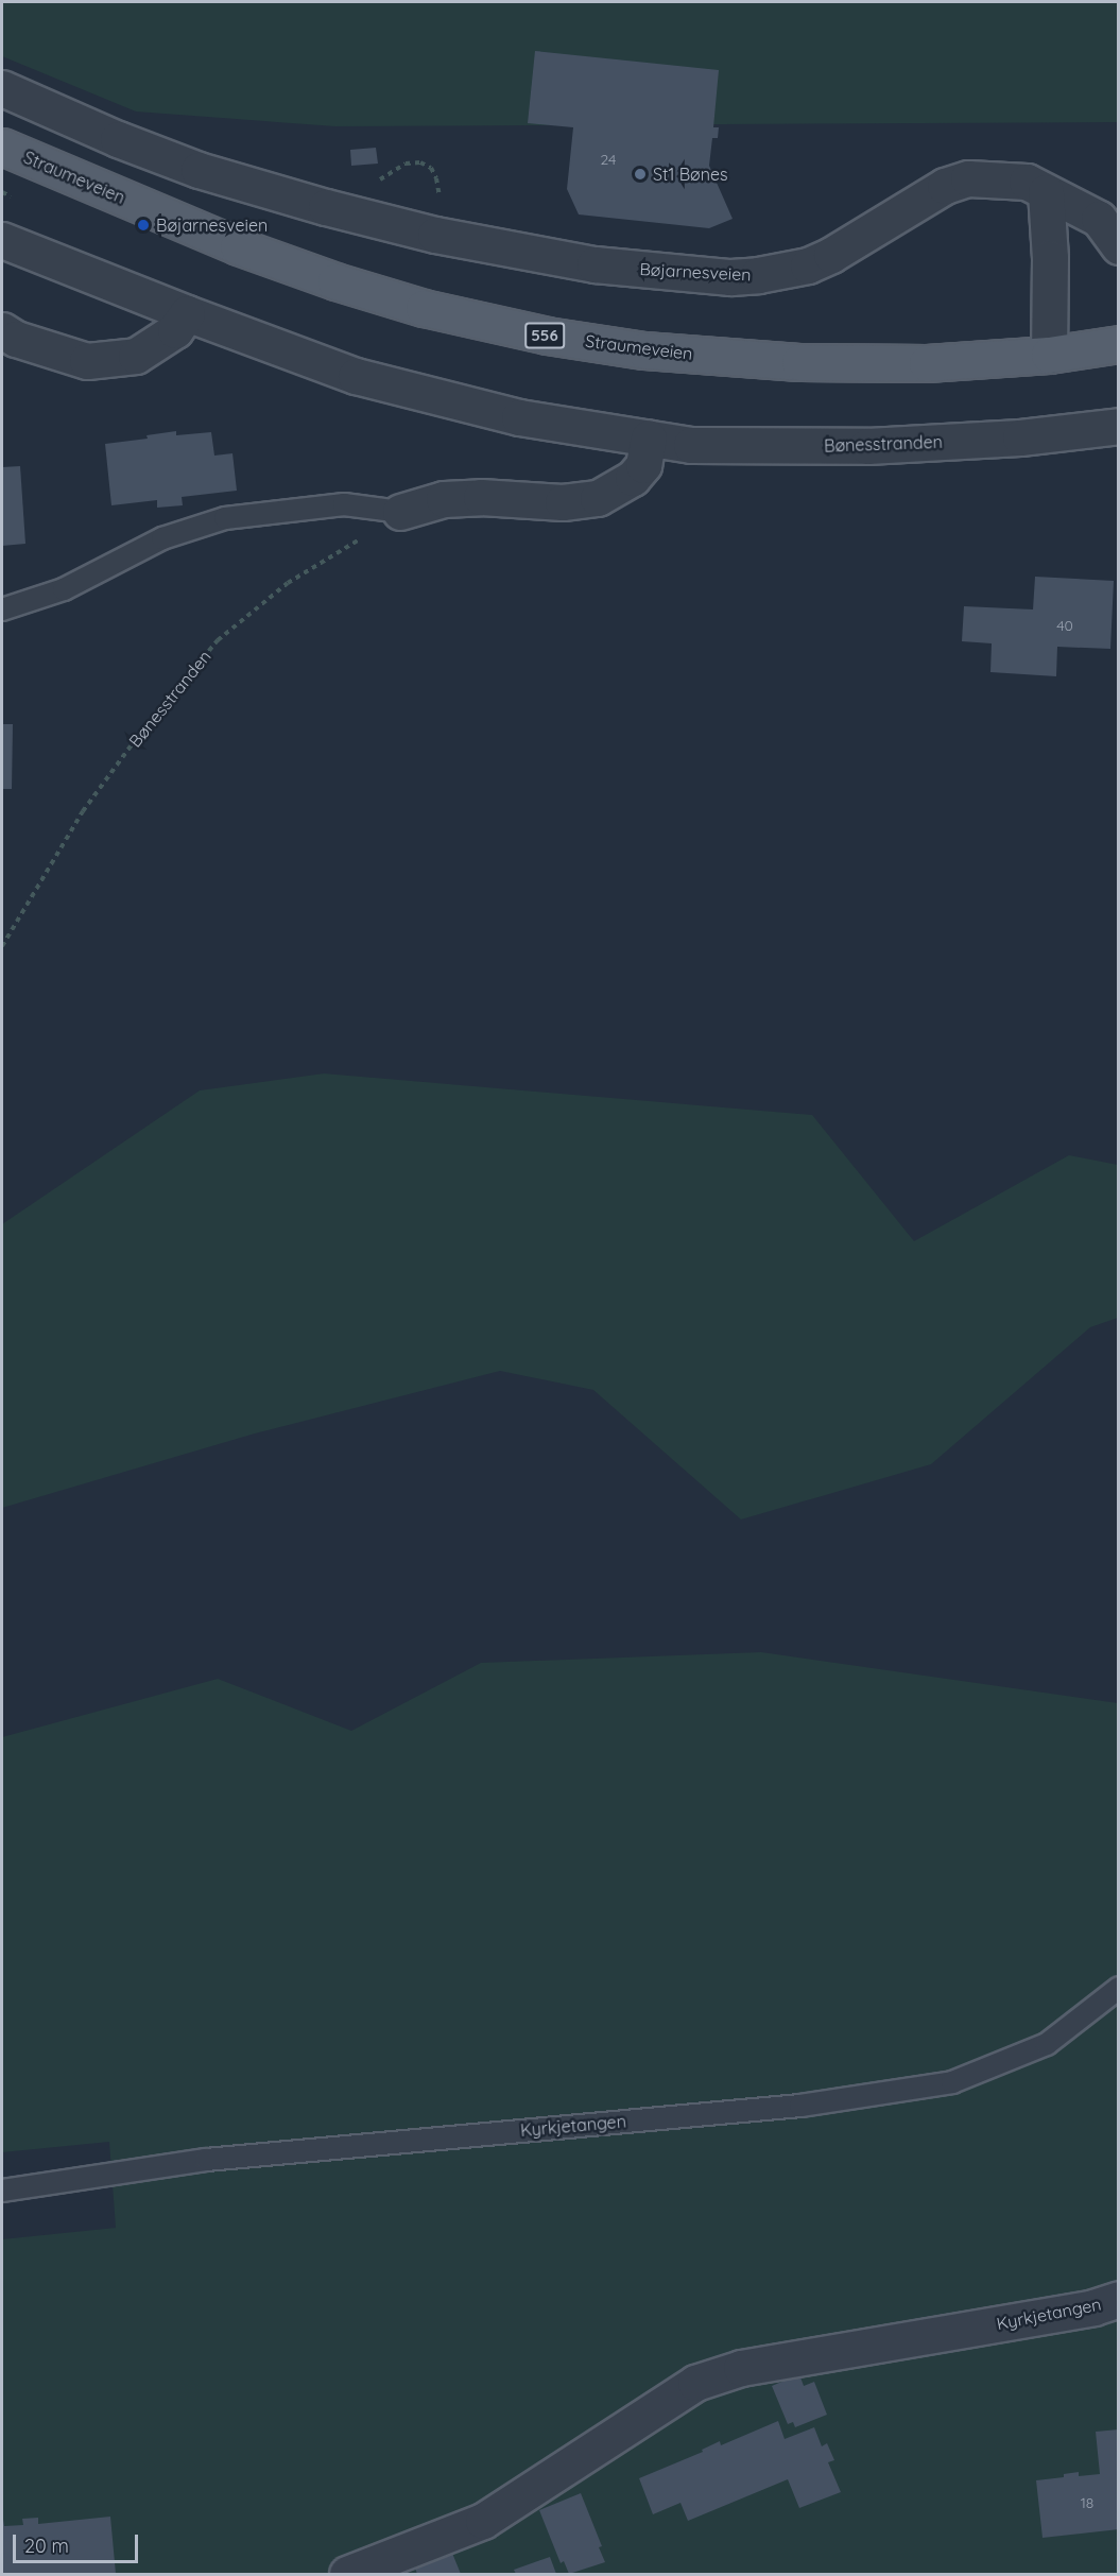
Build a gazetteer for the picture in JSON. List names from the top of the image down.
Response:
{
  "streets": {
    "main road": ["Straumeveien", "556"],
    "street": ["Bøjarnesveien", "Bønesstranden", "Kyrkjetangen"]
  },
  "places": ["St1 Bønes", "Bøjarnesveien"],
  "house_numbers": ["24", "40", "18"],
  "scale_bar": "20 m"
}
